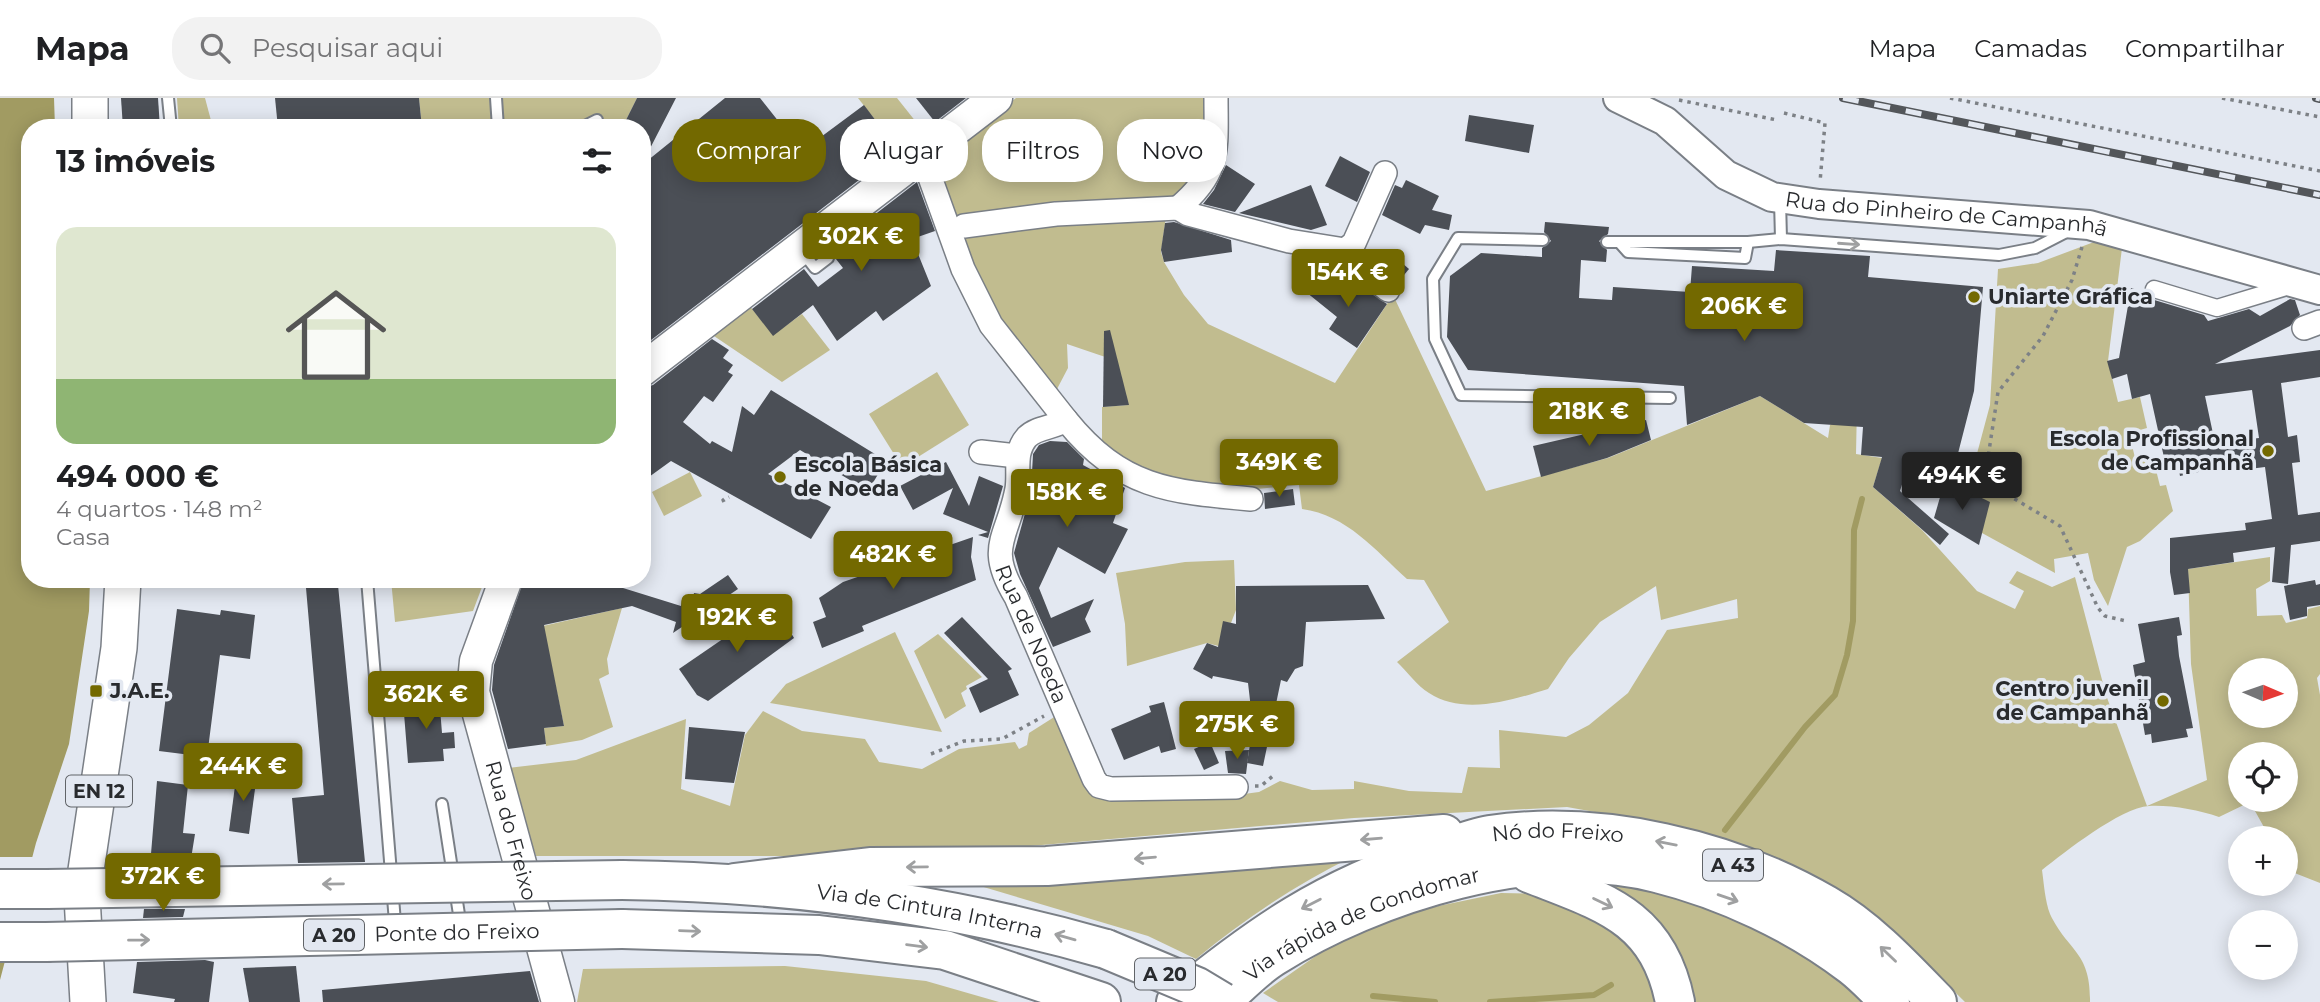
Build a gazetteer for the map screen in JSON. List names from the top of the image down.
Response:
{
  "streets": {
    "highway": [
      "Nó do Freixo",
      "A 43",
      "Via de Cintura Interna",
      "Via rápida de Gondomar",
      "Ponte do Freixo",
      "A 20"
    ],
    "main road": ["EN 12", "Rua do Freixo"],
    "street": ["Rua do Pinheiro de Campanhã", "Rua de Noeda"]
  },
  "crossings": [
    ["Nó do Freixo", "Via rápida de Gondomar"],
    ["Via de Cintura Interna", "Via rápida de Gondomar"],
    ["Via de Cintura Interna", "Ponte do Freixo"]
  ],
  "one_way": ["Ponte do Freixo"],
  "places": {
    "other": [
      "Uniarte Gráfica",
      "Escola Profissional de Campanhã",
      "Escola Básica de Noeda",
      "Centro juvenil de Campanhã"
    ],
    "transit": ["J.A.E."]
  },
  "north": "right",
  "page": {
    "header": "Mapa",
    "search": "Pesquisar aqui",
    "nav": ["Mapa", "Camadas", "Compartilhar"],
    "chip": [
      "Comprar",
      "Alugar",
      "Filtros",
      "Novo"
    ],
    "heading": "13 imóveis",
    "list": [
      {
        "name": "494 000 €",
        "note": "4 quartos · 148 m² · Casa"
      }
    ],
    "price": [
      "302K €",
      "154K €",
      "206K €",
      "218K €",
      "349K €",
      "494K €",
      "158K €",
      "482K €",
      "192K €",
      "362K €",
      "275K €",
      "244K €",
      "372K €"
    ],
    "map_buttons": ["+", "−"]
  }
}
